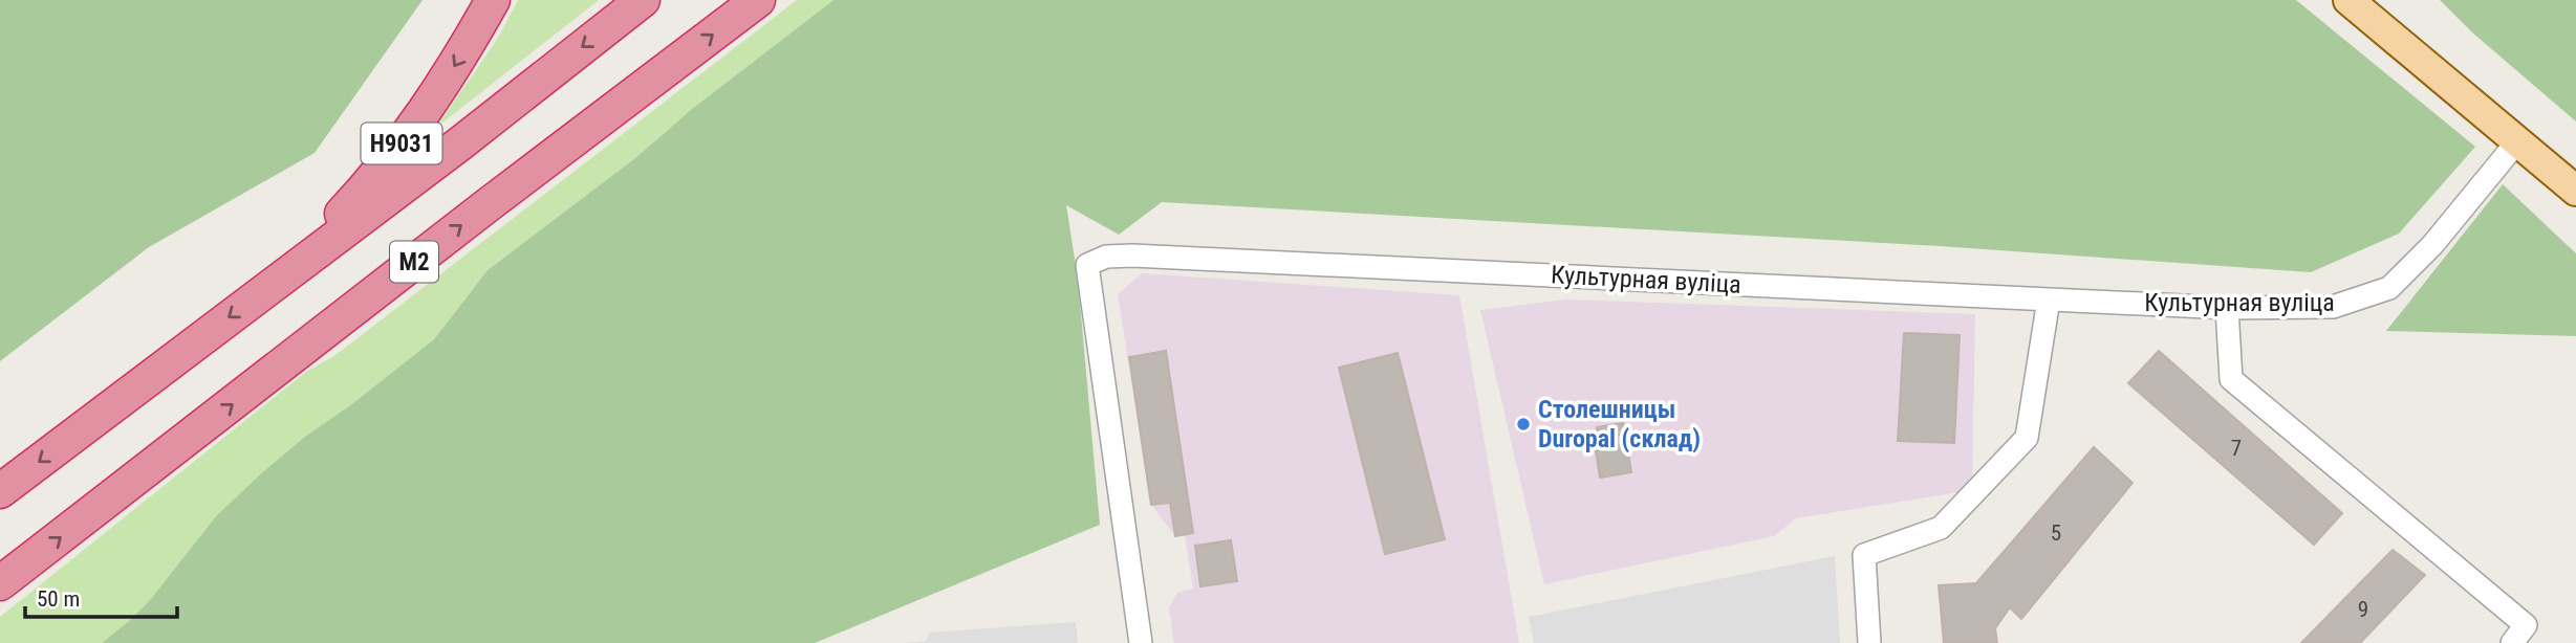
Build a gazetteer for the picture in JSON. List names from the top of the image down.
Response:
{
  "streets": {
    "highway": ["Н9031", "М2"],
    "street": ["Культурная вуліца"]
  },
  "crossings": [
    ["Н9031", "М2"]
  ],
  "places": ["Столешницы Duropal (склад)"],
  "house_numbers": ["7", "5", "9"],
  "scale_bar": "50 m"
}
